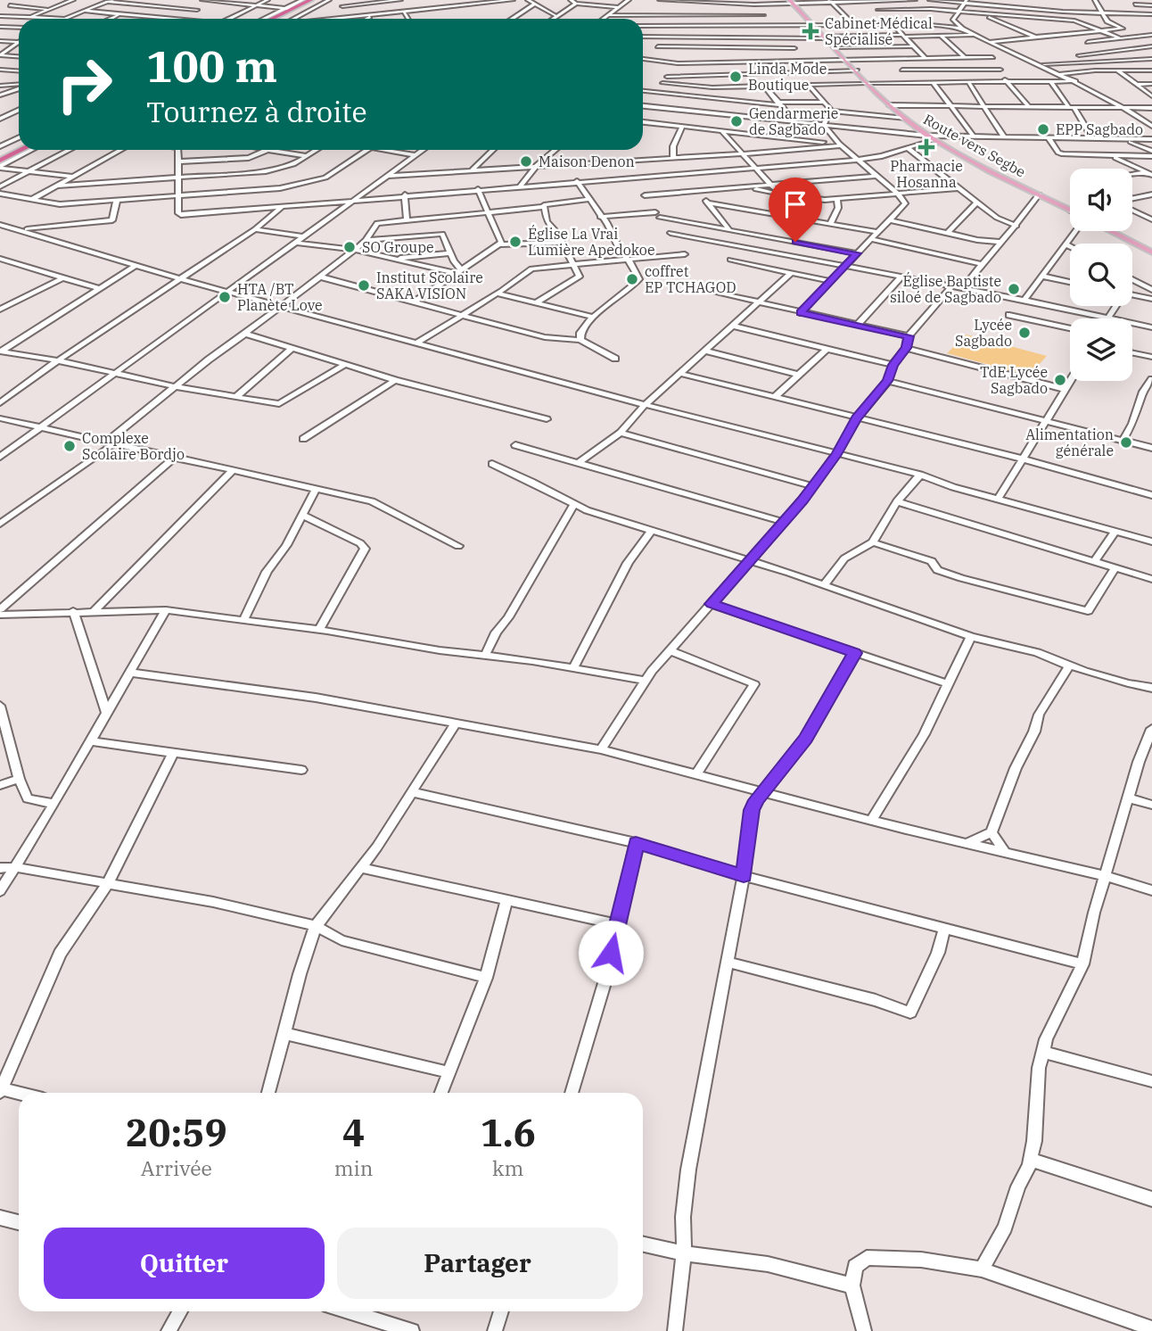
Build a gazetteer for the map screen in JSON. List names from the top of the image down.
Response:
{
  "streets": {
    "main road": ["Route vers Segbe"]
  },
  "places": {
    "health": ["Cabinet Médical Spécialisé", "Pharmacie Hosanna"],
    "other": [
      "Linda Mode Boutique",
      "Gendarmerie de Sagbado",
      "EPP Sagbado",
      "Maison Denon",
      "Église La Vrai Lumière Apedokoe",
      "SO Groupe",
      "coffret EP TCHAGOD",
      "Institut Scolaire SAKA VISION",
      "Église Baptiste siloé de Sagbado",
      "HTA /BT Planète Love",
      "Lycée Sagbado",
      "TdE Lycée Sagbado",
      "Alimentation générale",
      "Complexe Scolaire Bordjo"
    ]
  },
  "page": {
    "turn": ["100 m", "Tournez à droite"],
    "eta": [
      "20:59",
      "Arrivée",
      "4",
      "min",
      "1.6",
      "km"
    ],
    "buttons": ["Quitter", "Partager"]
  }
}
